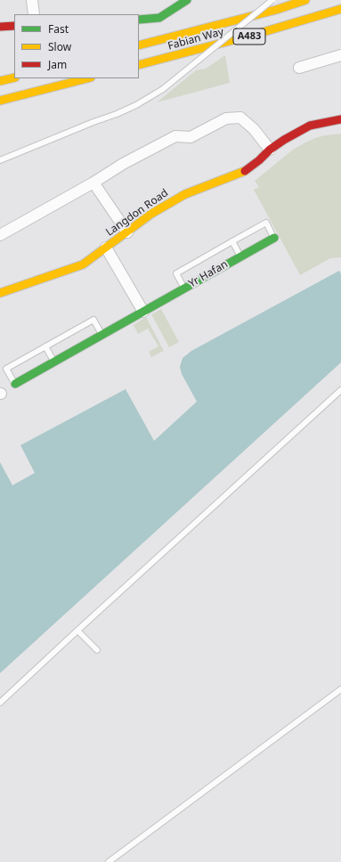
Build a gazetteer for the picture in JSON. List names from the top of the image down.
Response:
{
  "streets": {
    "main road": [
      "A483",
      "Fabian Way",
      "Langdon Road",
      "Yr Hafan"
    ]
  },
  "legend": ["Fast", "Slow", "Jam"]
}
